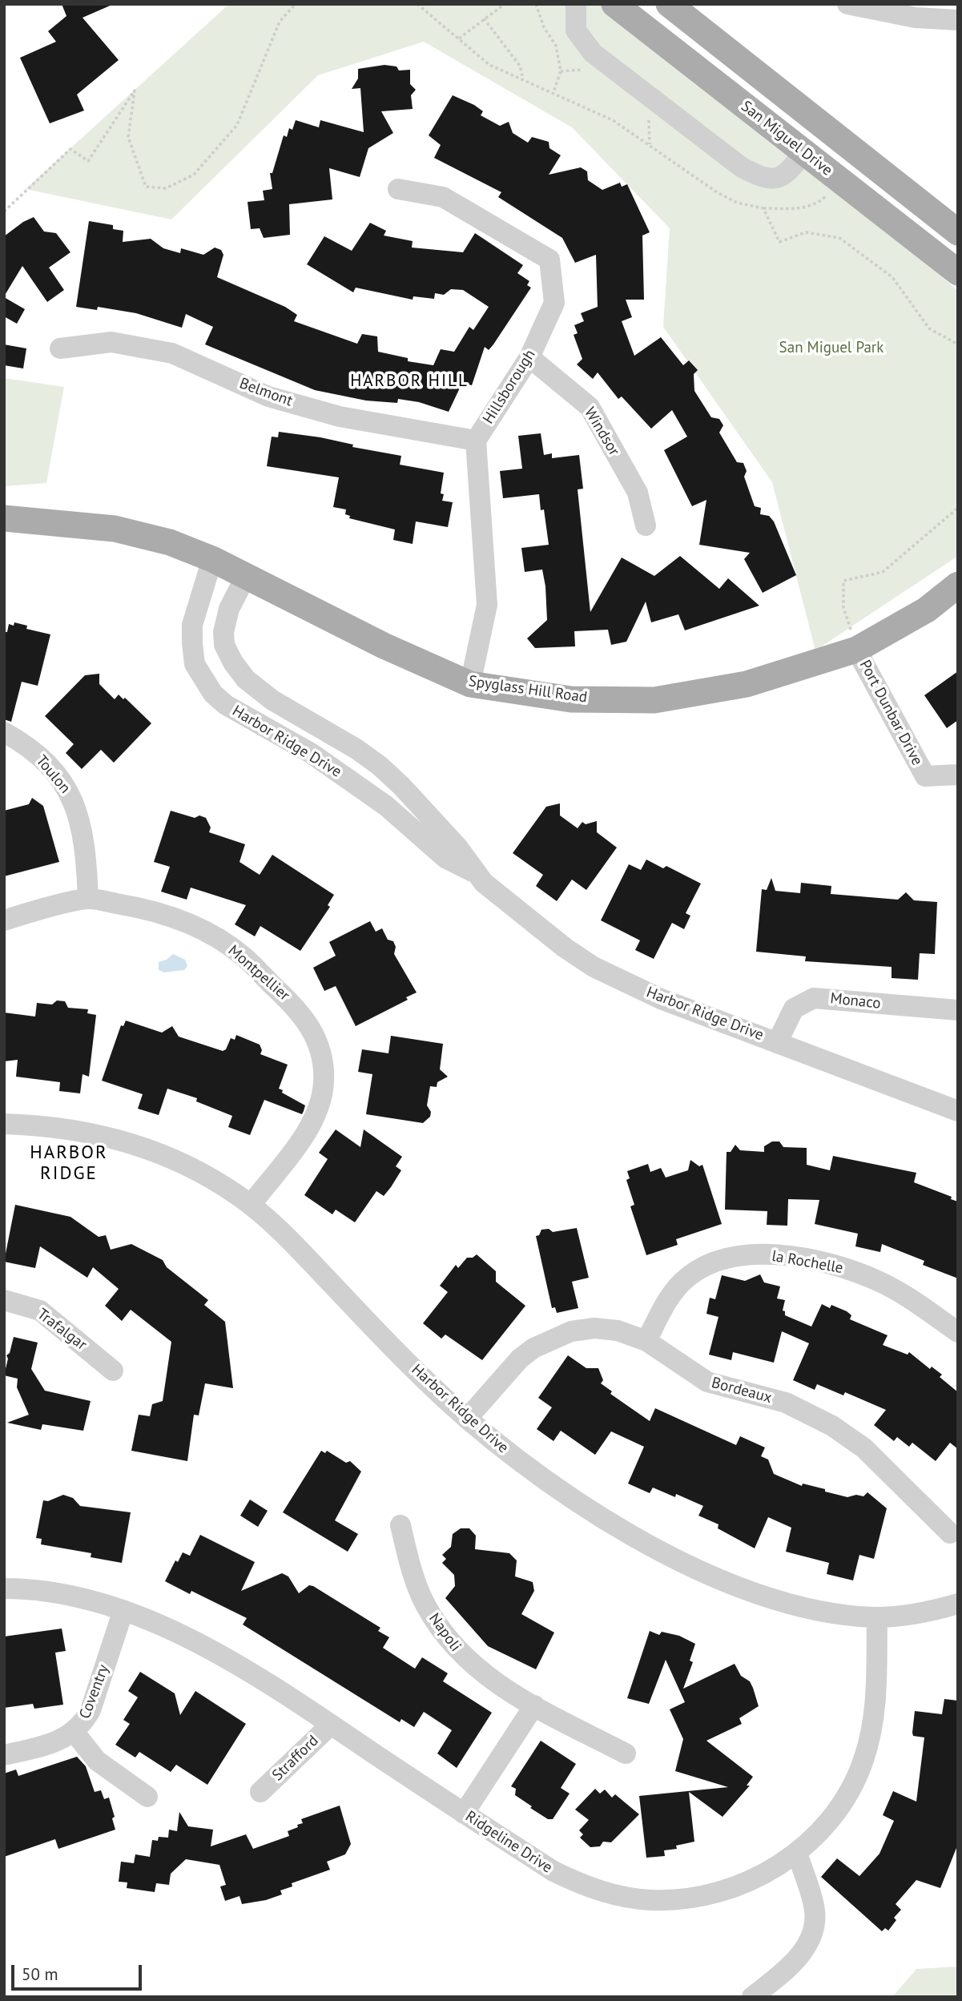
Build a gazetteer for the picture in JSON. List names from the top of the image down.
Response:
{
  "streets": {
    "main road": ["San Miguel Drive", "Spyglass Hill Road"],
    "street": [
      "Hillsborough",
      "Belmont",
      "Windsor",
      "Port Dunbar Drive",
      "Harbor Ridge Drive",
      "Toulon",
      "Montpellier",
      "Monaco",
      "la Rochelle",
      "Trafalgar",
      "Bordeaux",
      "Napoli",
      "Coventry",
      "Strafford",
      "Ridgeline Drive"
    ]
  },
  "crossings": [
    ["Hillsborough", "Belmont"],
    ["Hillsborough", "Windsor"],
    ["Hillsborough", "Spyglass Hill Road"],
    ["Spyglass Hill Road", "Port Dunbar Drive"],
    ["Spyglass Hill Road", "Harbor Ridge Drive"],
    ["Harbor Ridge Drive", "Montpellier"],
    ["Harbor Ridge Drive", "Monaco"],
    ["Harbor Ridge Drive", "Bordeaux"],
    ["Harbor Ridge Drive", "Ridgeline Drive"],
    ["Toulon", "Montpellier"],
    ["la Rochelle", "Bordeaux"],
    ["Coventry", "Ridgeline Drive"],
    ["Strafford", "Ridgeline Drive"]
  ],
  "districts": ["HARBOR HILL", "HARBOR RIDGE"],
  "parks": ["San Miguel Park"],
  "scale_bar": "50 m"
}
